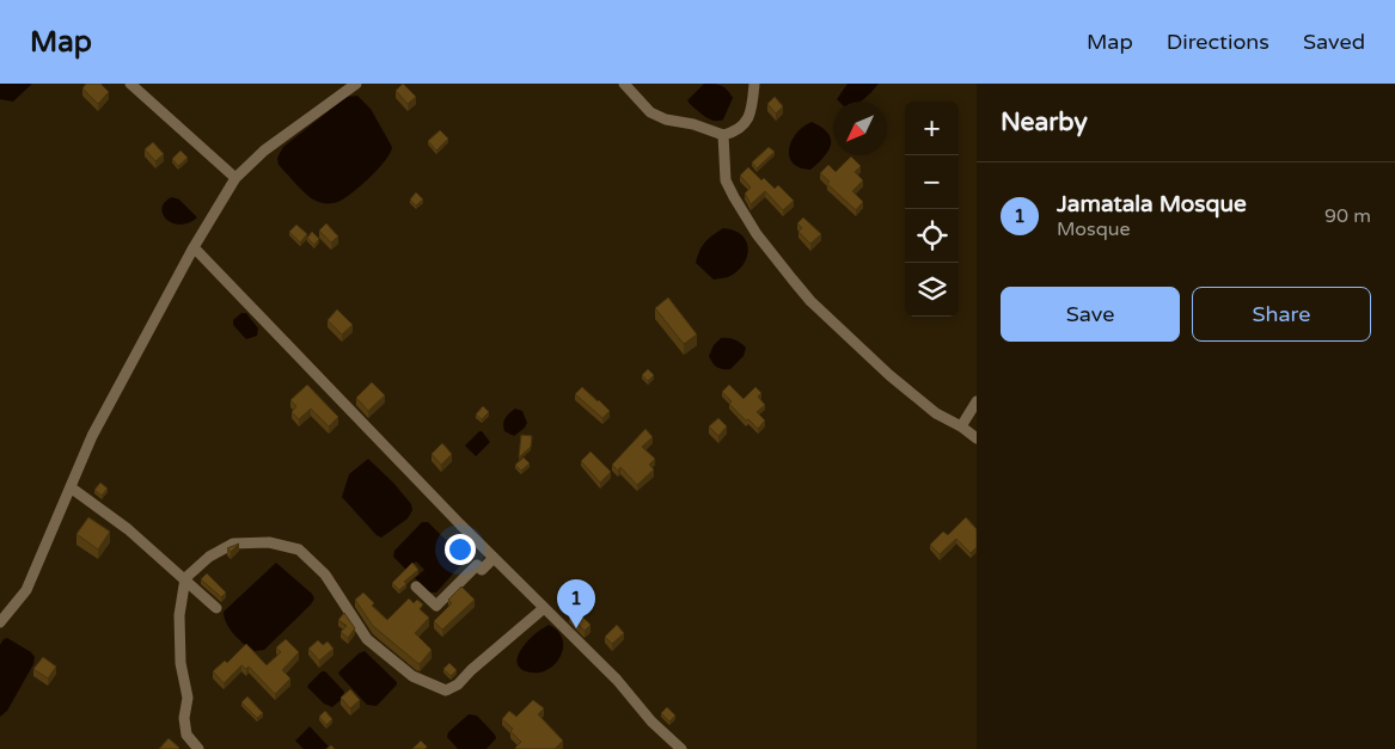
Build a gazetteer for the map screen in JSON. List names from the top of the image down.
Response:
{
  "north": "bottom left",
  "page": {
    "header": "Map",
    "nav": ["Map", "Directions", "Saved"],
    "heading": "Nearby",
    "map_buttons": ["+", "−"],
    "list": [
      {
        "mark": "1",
        "name": "Jamatala Mosque",
        "note": "Mosque",
        "value": "90 m"
      }
    ],
    "buttons": ["Save", "Share"],
    "pins": "1"
  }
}
